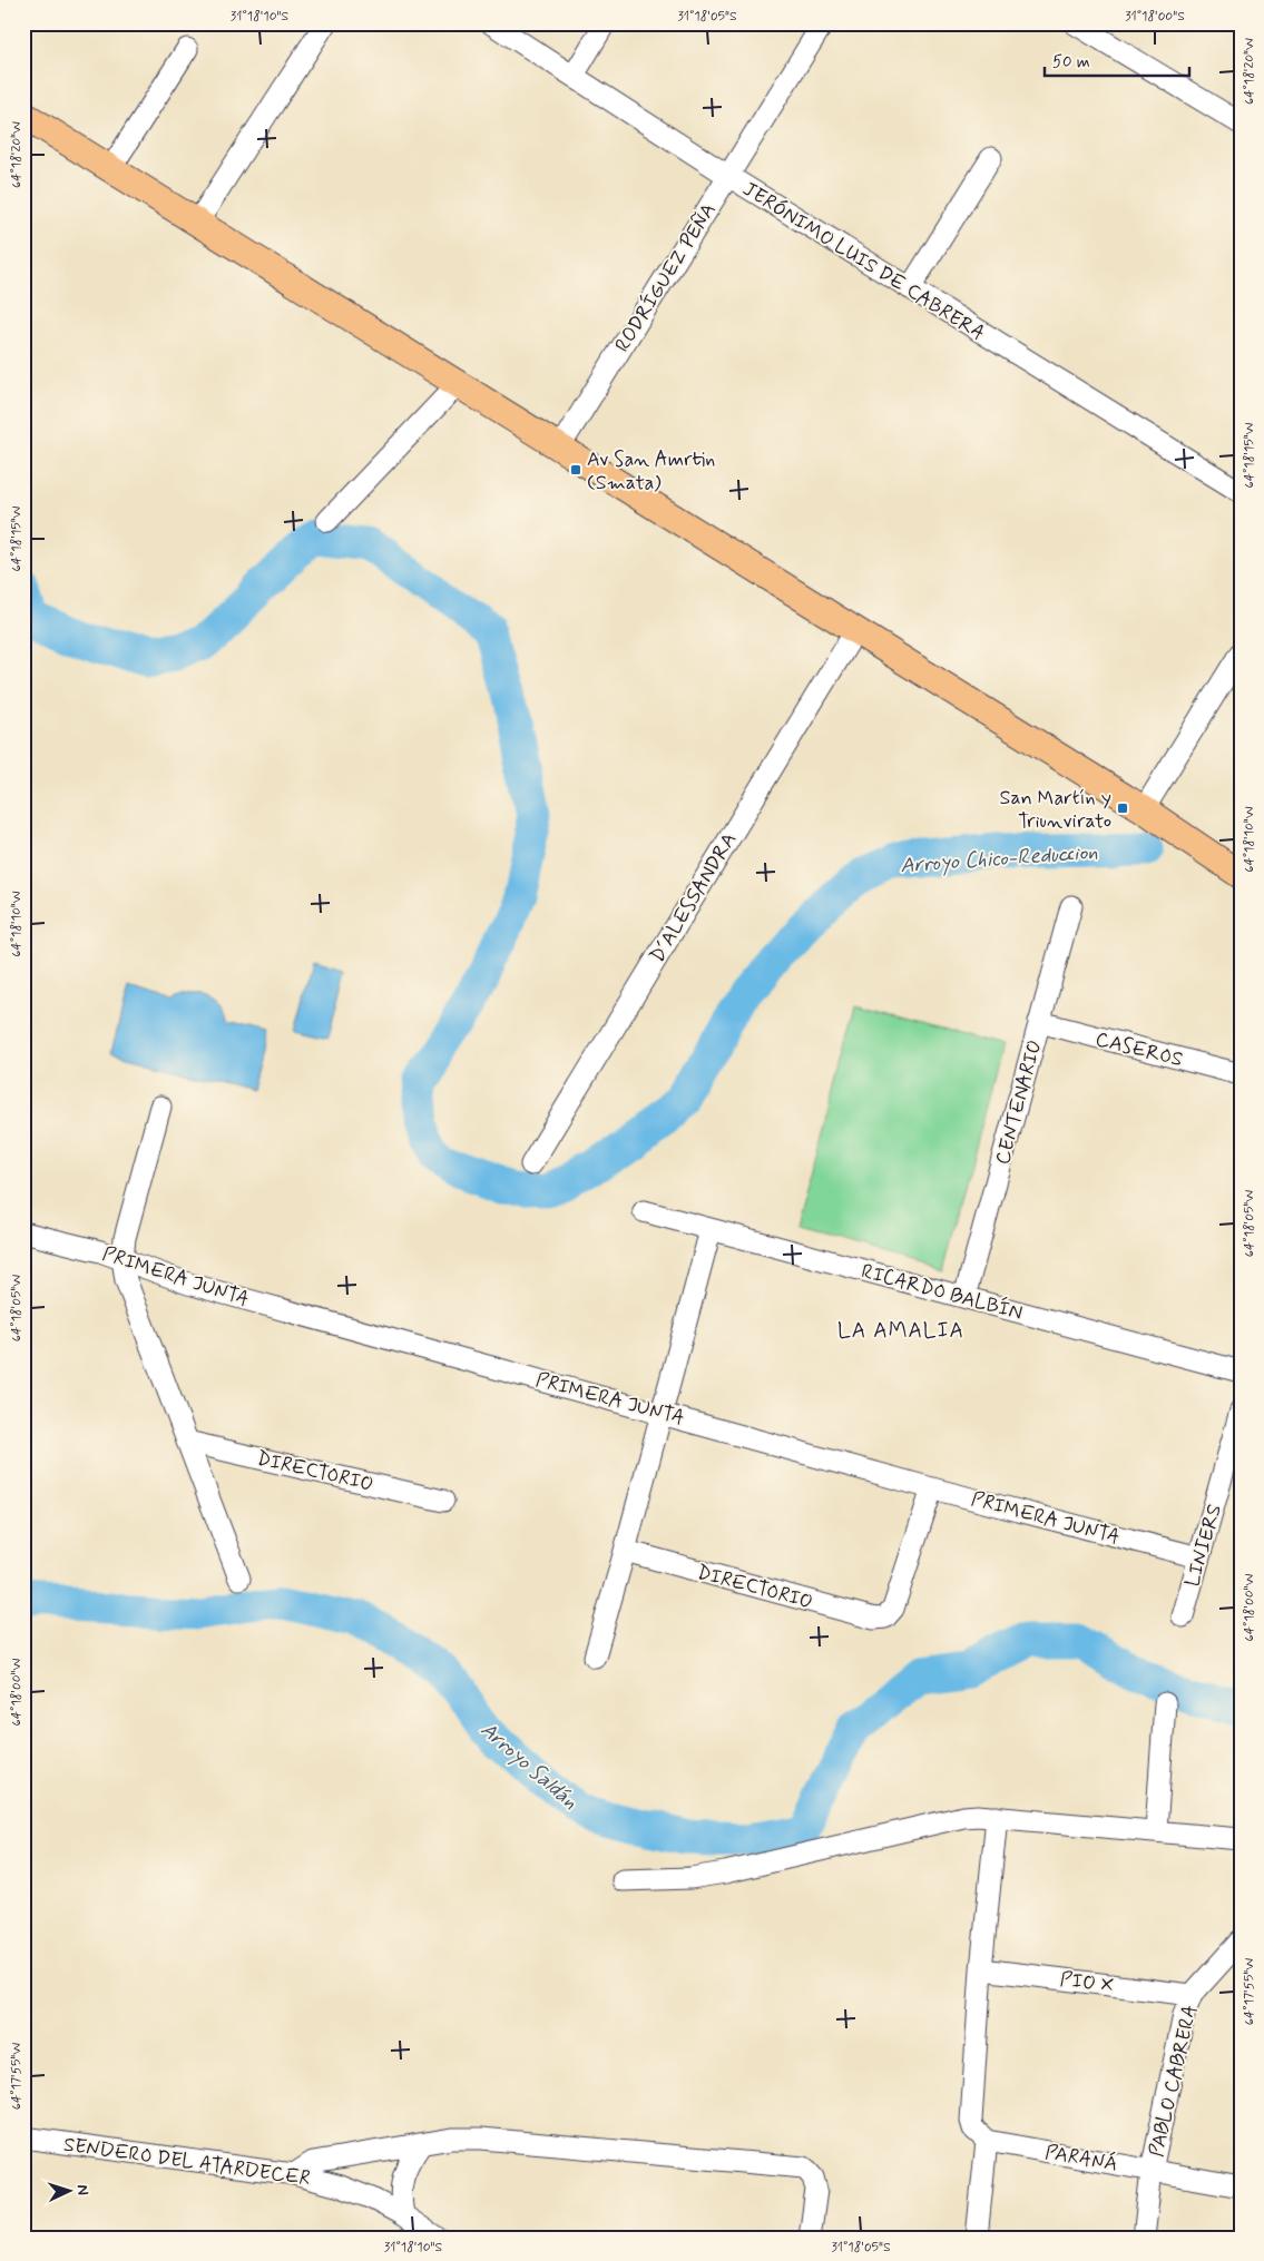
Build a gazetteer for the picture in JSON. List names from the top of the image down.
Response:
{
  "streets": {
    "street": [
      "JERÓNIMO LUIS DE CABRERA",
      "RODRÍGUEZ PEÑA",
      "D´ALESSANDRA",
      "CASEROS",
      "CENTENARIO",
      "PRIMERA JUNTA",
      "RICARDO BALBÍN",
      "DIRECTORIO",
      "LINIERS",
      "PIO X",
      "PABLO CABRERA",
      "PARANÁ",
      "SENDERO DEL ATARDECER"
    ]
  },
  "crossings": [
    ["JERÓNIMO LUIS DE CABRERA", "RODRÍGUEZ PEÑA"],
    ["CASEROS", "CENTENARIO"],
    ["CENTENARIO", "RICARDO BALBÍN"],
    ["PRIMERA JUNTA", "DIRECTORIO"],
    ["PRIMERA JUNTA", "LINIERS"],
    ["PIO X", "PABLO CABRERA"],
    ["PABLO CABRERA", "PARANÁ"]
  ],
  "districts": ["LA AMALIA"],
  "water": ["Arroyo Chico-Reduccion", "Arroyo Saldán"],
  "places": {
    "transit": ["Av San Amrtin (Smata)", "San Martín y Triunvirato"]
  },
  "scale_bar": "50 m",
  "north": "right",
  "coordinates": [
    "31°18'10\"S",
    "31°18'05\"S",
    "31°18'00\"S",
    "64°18'20\"W",
    "64°18'15\"W",
    "64°18'10\"W",
    "64°18'05\"W",
    "64°18'00\"W",
    "64°17'55\"W"
  ]
}
